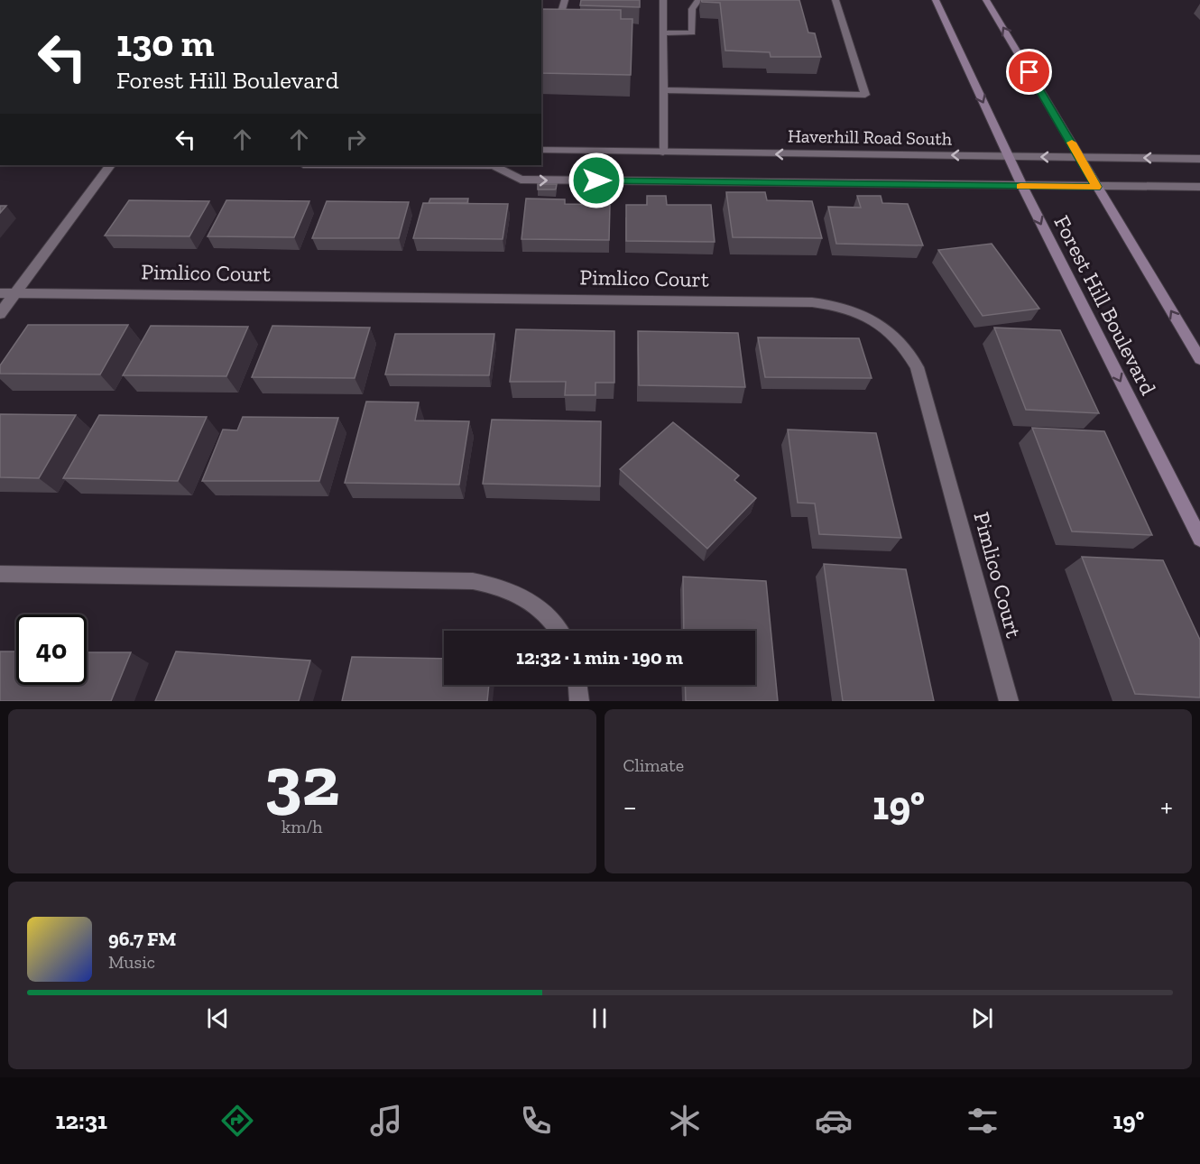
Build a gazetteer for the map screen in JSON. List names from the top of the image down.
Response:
{
  "streets": {
    "main road": ["Forest Hill Boulevard"],
    "street": ["Haverhill Road South", "Pimlico Court"]
  },
  "crossings": [
    ["Haverhill Road South", "Forest Hill Boulevard"]
  ],
  "page": {
    "turn": ["130 m", "Forest Hill Boulevard"],
    "limit": "40",
    "trip": "12:32 · 1 min · 190 m",
    "tile": [
      ["32", "km/h"],
      "Climate"
    ],
    "heat": ["−", "19°", "+"],
    "song": ["96.7 FM", "Music"],
    "tabs": ["12:31", "19°"]
  }
}
